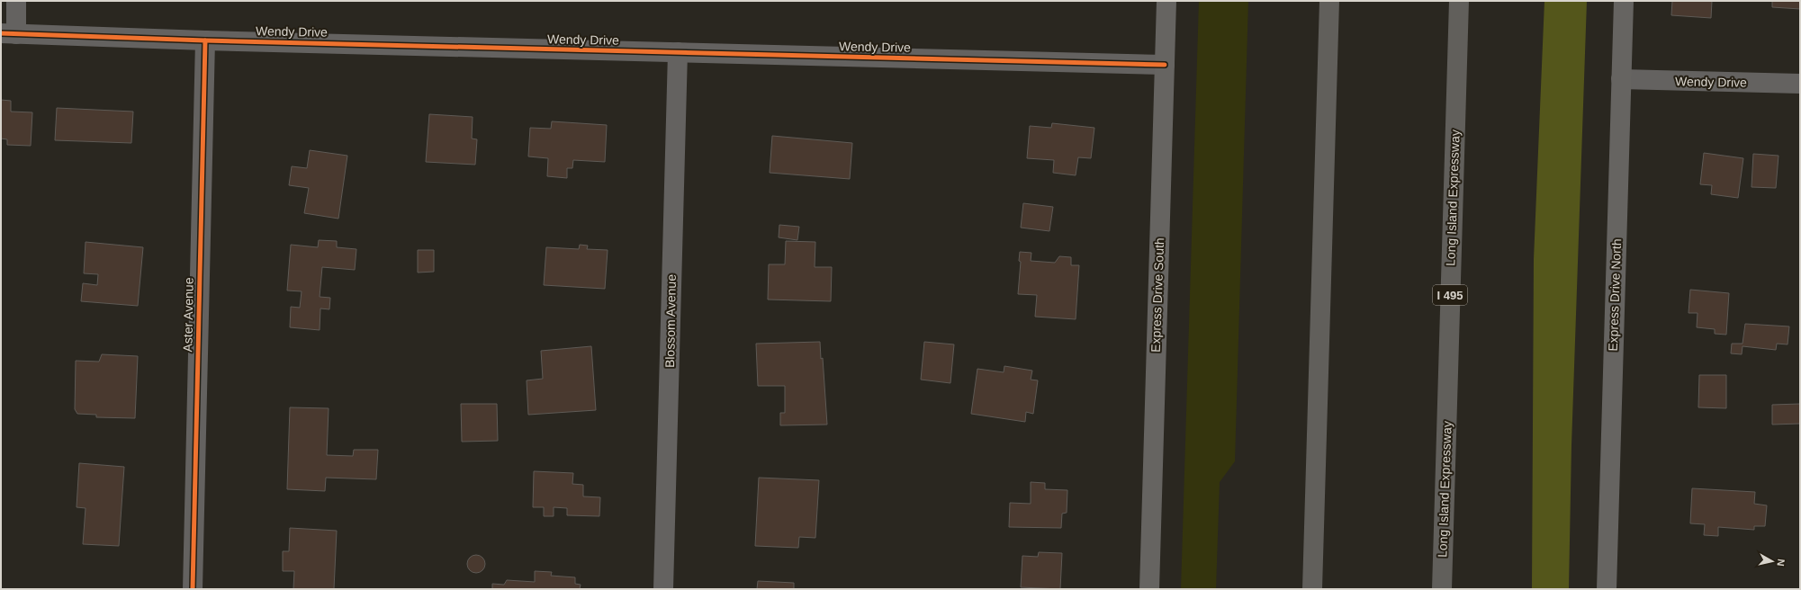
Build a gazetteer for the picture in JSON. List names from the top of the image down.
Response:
{
  "streets": {
    "highway": ["Long Island Expressway", "I 495"],
    "main road": ["Express Drive South", "Express Drive North"],
    "street": ["Wendy Drive", "Aster Avenue", "Blossom Avenue"]
  },
  "crossings": [
    ["Wendy Drive", "Express Drive South"],
    ["Wendy Drive", "Express Drive North"],
    ["Wendy Drive", "Aster Avenue"],
    ["Wendy Drive", "Blossom Avenue"]
  ],
  "north": "right"
}
